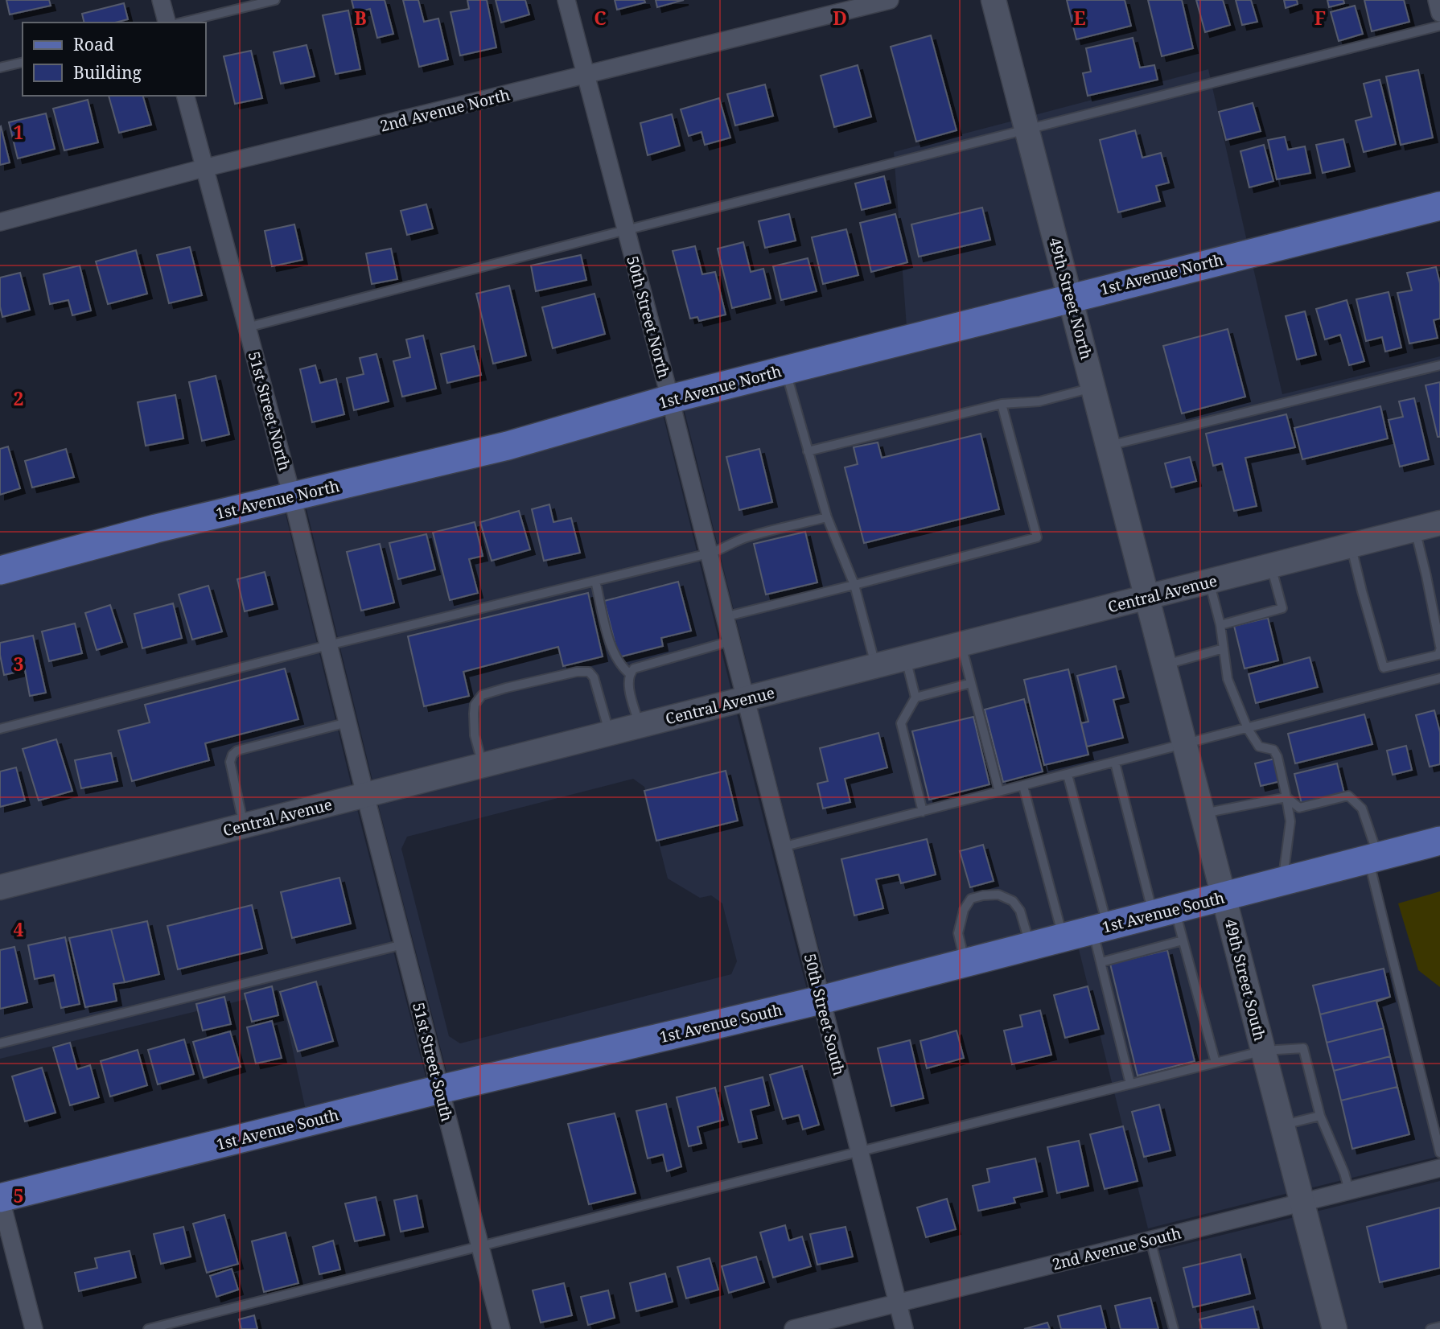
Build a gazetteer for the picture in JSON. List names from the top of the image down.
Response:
{
  "streets": {
    "main road": [
      "1st Avenue North",
      "49th Street North",
      "Central Avenue",
      "1st Avenue South",
      "49th Street South"
    ],
    "street": [
      "2nd Avenue North",
      "50th Street North",
      "51st Street North",
      "50th Street South",
      "51st Street South",
      "2nd Avenue South"
    ]
  },
  "crossings": [
    ["2nd Avenue North", "50th Street North"],
    ["2nd Avenue North", "51st Street North"],
    ["1st Avenue North", "49th Street North"],
    ["1st Avenue North", "50th Street North"],
    ["1st Avenue North", "51st Street North"],
    ["49th Street North", "Central Avenue"],
    ["49th Street North", "49th Street South"],
    ["50th Street North", "Central Avenue"],
    ["50th Street North", "50th Street South"],
    ["51st Street North", "Central Avenue"],
    ["51st Street North", "51st Street South"],
    ["Central Avenue", "49th Street South"],
    ["Central Avenue", "50th Street South"],
    ["Central Avenue", "51st Street South"],
    ["1st Avenue South", "49th Street South"],
    ["1st Avenue South", "50th Street South"],
    ["1st Avenue South", "51st Street South"],
    ["49th Street South", "2nd Avenue South"],
    ["50th Street South", "2nd Avenue South"]
  ],
  "legend": ["Road", "Building"],
  "grid": {
    "columns": [
      "B",
      "C",
      "D",
      "E",
      "F"
    ],
    "rows": [
      "1",
      "2",
      "3",
      "4",
      "5"
    ]
  }
}
